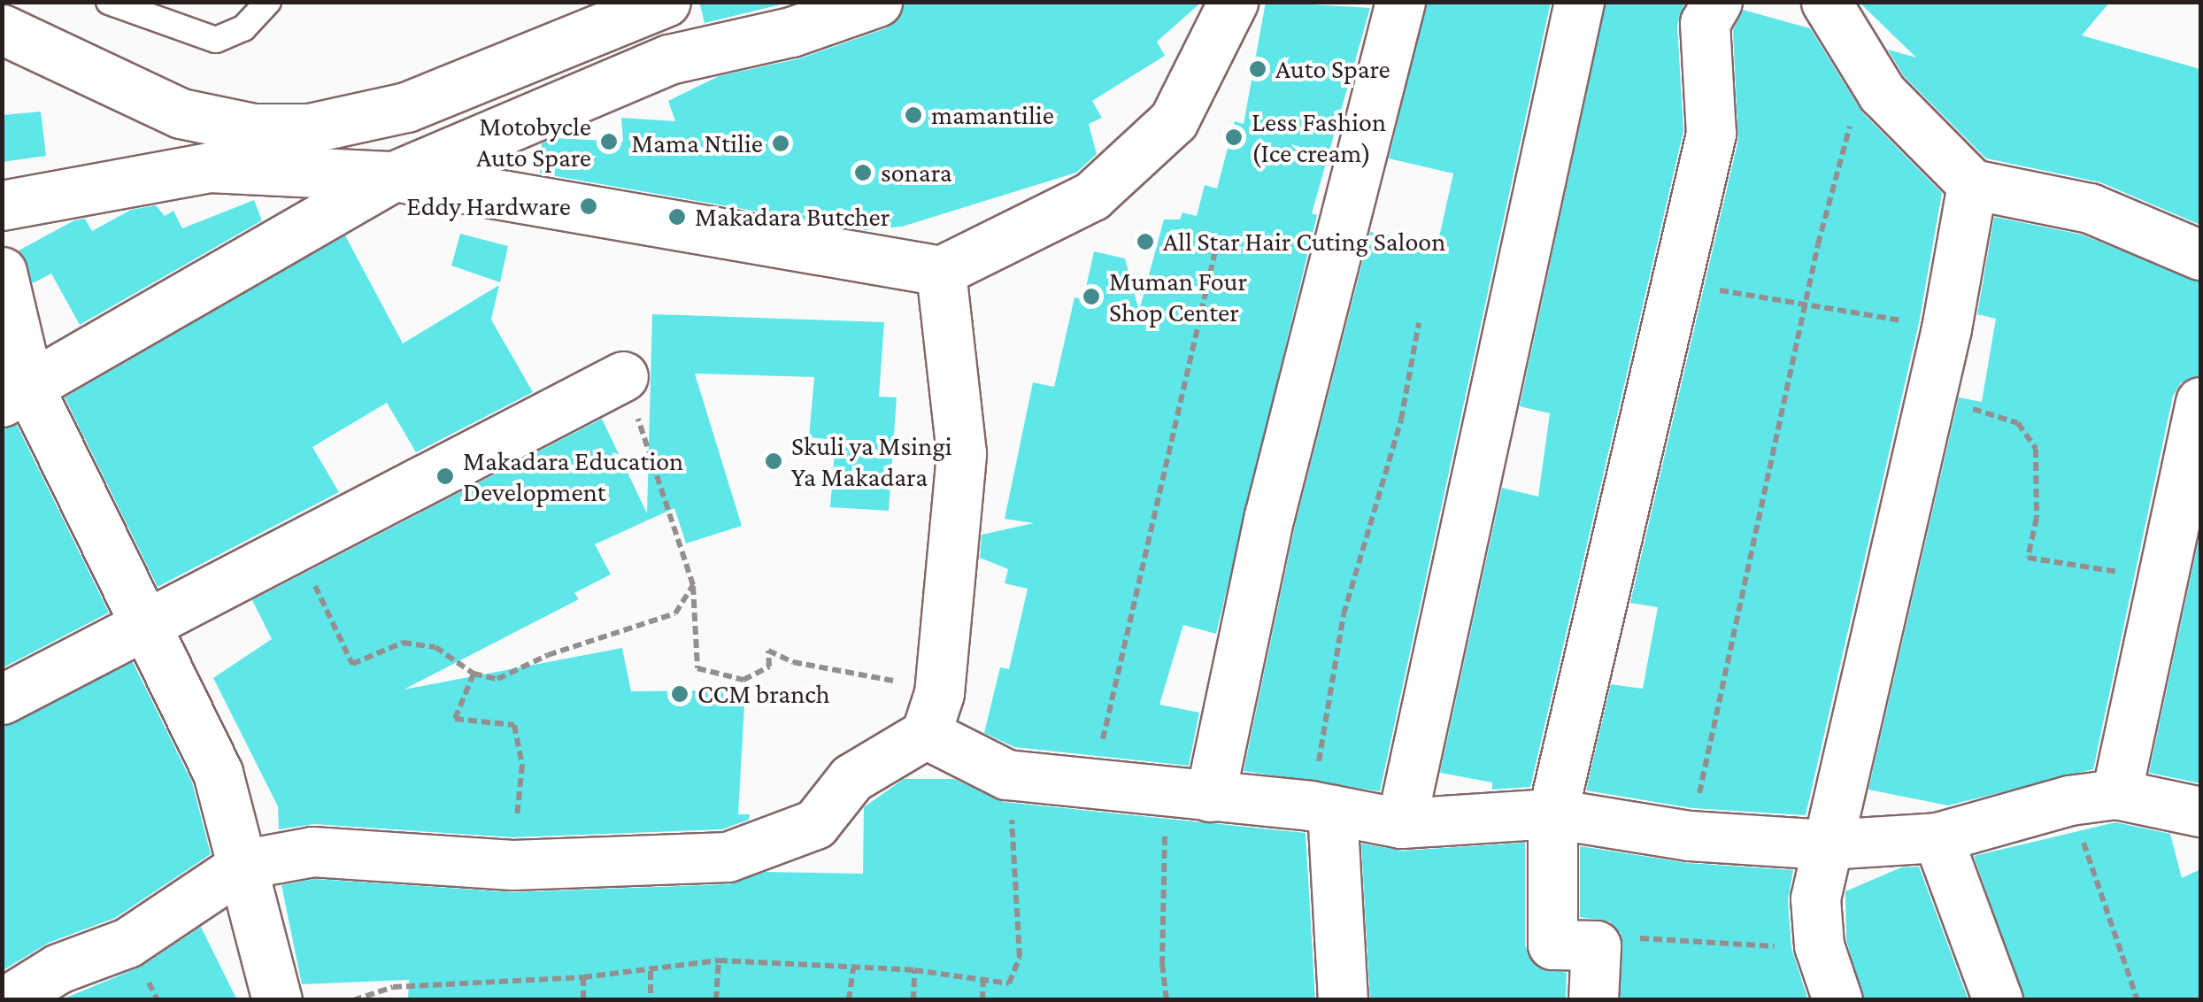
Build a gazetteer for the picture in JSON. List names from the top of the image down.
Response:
{
  "places": [
    "Auto Spare",
    "mamantilie",
    "Less Fashion (Ice cream)",
    "Motobycle Auto Spare",
    "Mama Ntilie",
    "sonara",
    "Eddy Hardware",
    "Makadara Butcher",
    "All Star Hair Cuting Saloon",
    "Muman Four Shop Center",
    "Skuli ya Msingi Ya Makadara",
    "Makadara Education Development",
    "CCM branch"
  ]
}
